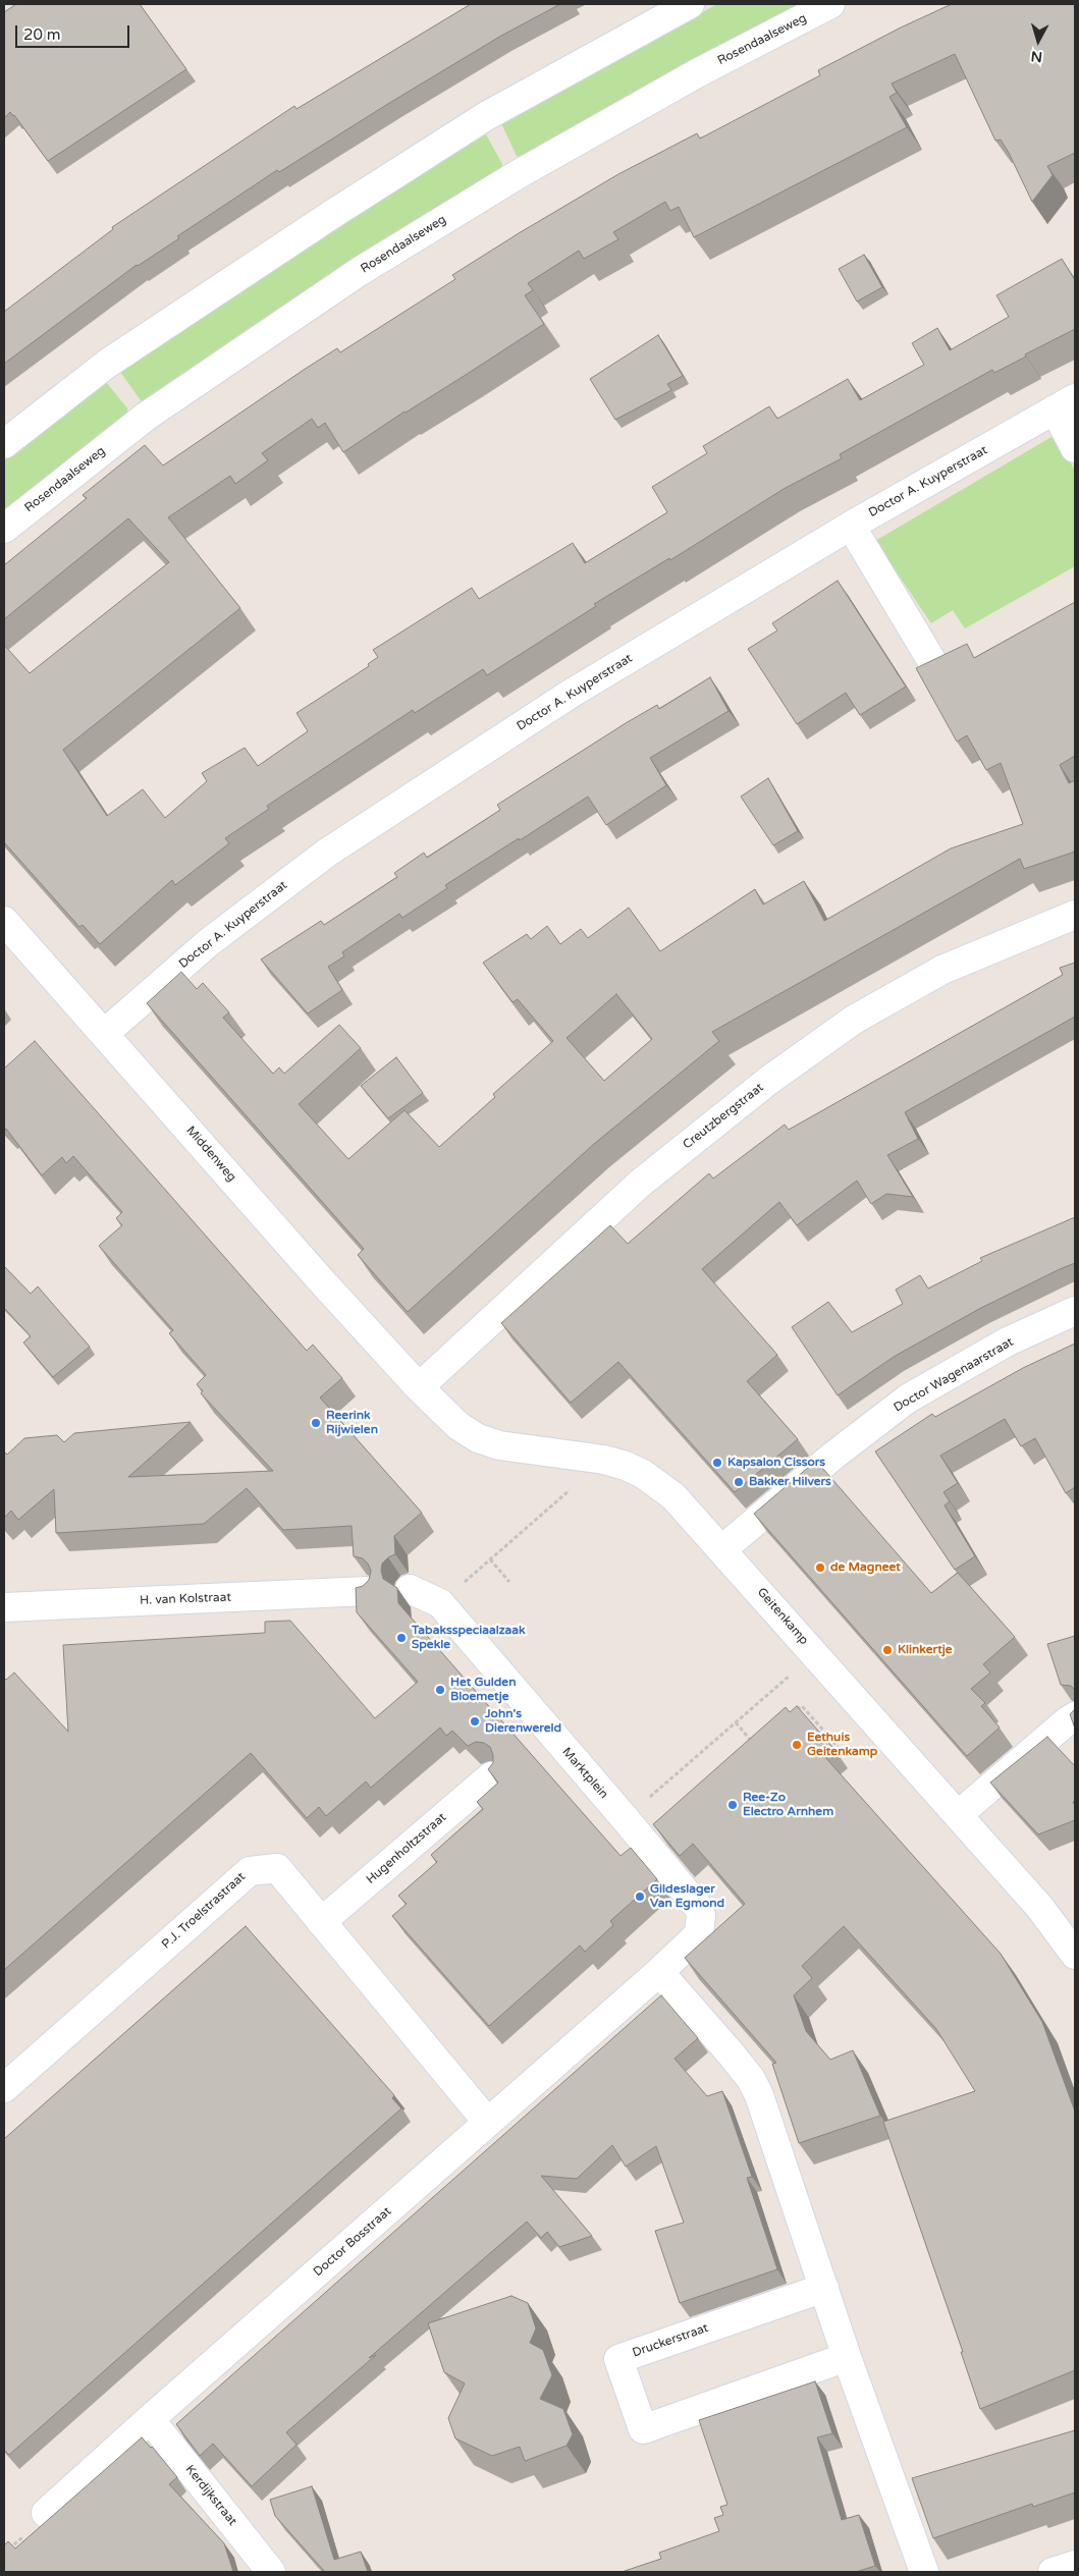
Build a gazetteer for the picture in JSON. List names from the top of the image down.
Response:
{
  "streets": {
    "street": [
      "Rosendaalseweg",
      "Doctor A. Kuyperstraat",
      "Creutzbergstraat",
      "Middenweg",
      "Doctor Wagenaarstraat",
      "H. van Kolstraat",
      "Geitenkamp",
      "Marktplein",
      "Hugenholtzstraat",
      "P.J. Troelstrastraat",
      "Doctor Bosstraat",
      "Druckerstraat",
      "Kerdijkstraat"
    ]
  },
  "crossings": [
    ["Doctor A. Kuyperstraat", "Middenweg"],
    ["Creutzbergstraat", "Middenweg"],
    ["Creutzbergstraat", "Geitenkamp"],
    ["Middenweg", "Geitenkamp"],
    ["Doctor Wagenaarstraat", "Geitenkamp"],
    ["Marktplein", "Doctor Bosstraat"],
    ["Hugenholtzstraat", "P.J. Troelstrastraat"],
    ["P.J. Troelstrastraat", "Doctor Bosstraat"],
    ["Doctor Bosstraat", "Kerdijkstraat"]
  ],
  "places": [
    "Reerink Rijwielen",
    "Kapsalon Cissors",
    "Bakker Hilvers",
    "de Magneet",
    "Tabaksspeciaalzaak Spekle",
    "Klinkertje",
    "Het Gulden Bloemetje",
    "John's Dierenwereld",
    "Eethuis Geitenkamp",
    "Ree-Zo Electro Arnhem",
    "Gildeslager Van Egmond"
  ],
  "scale_bar": "20 m",
  "north": "bottom"
}
